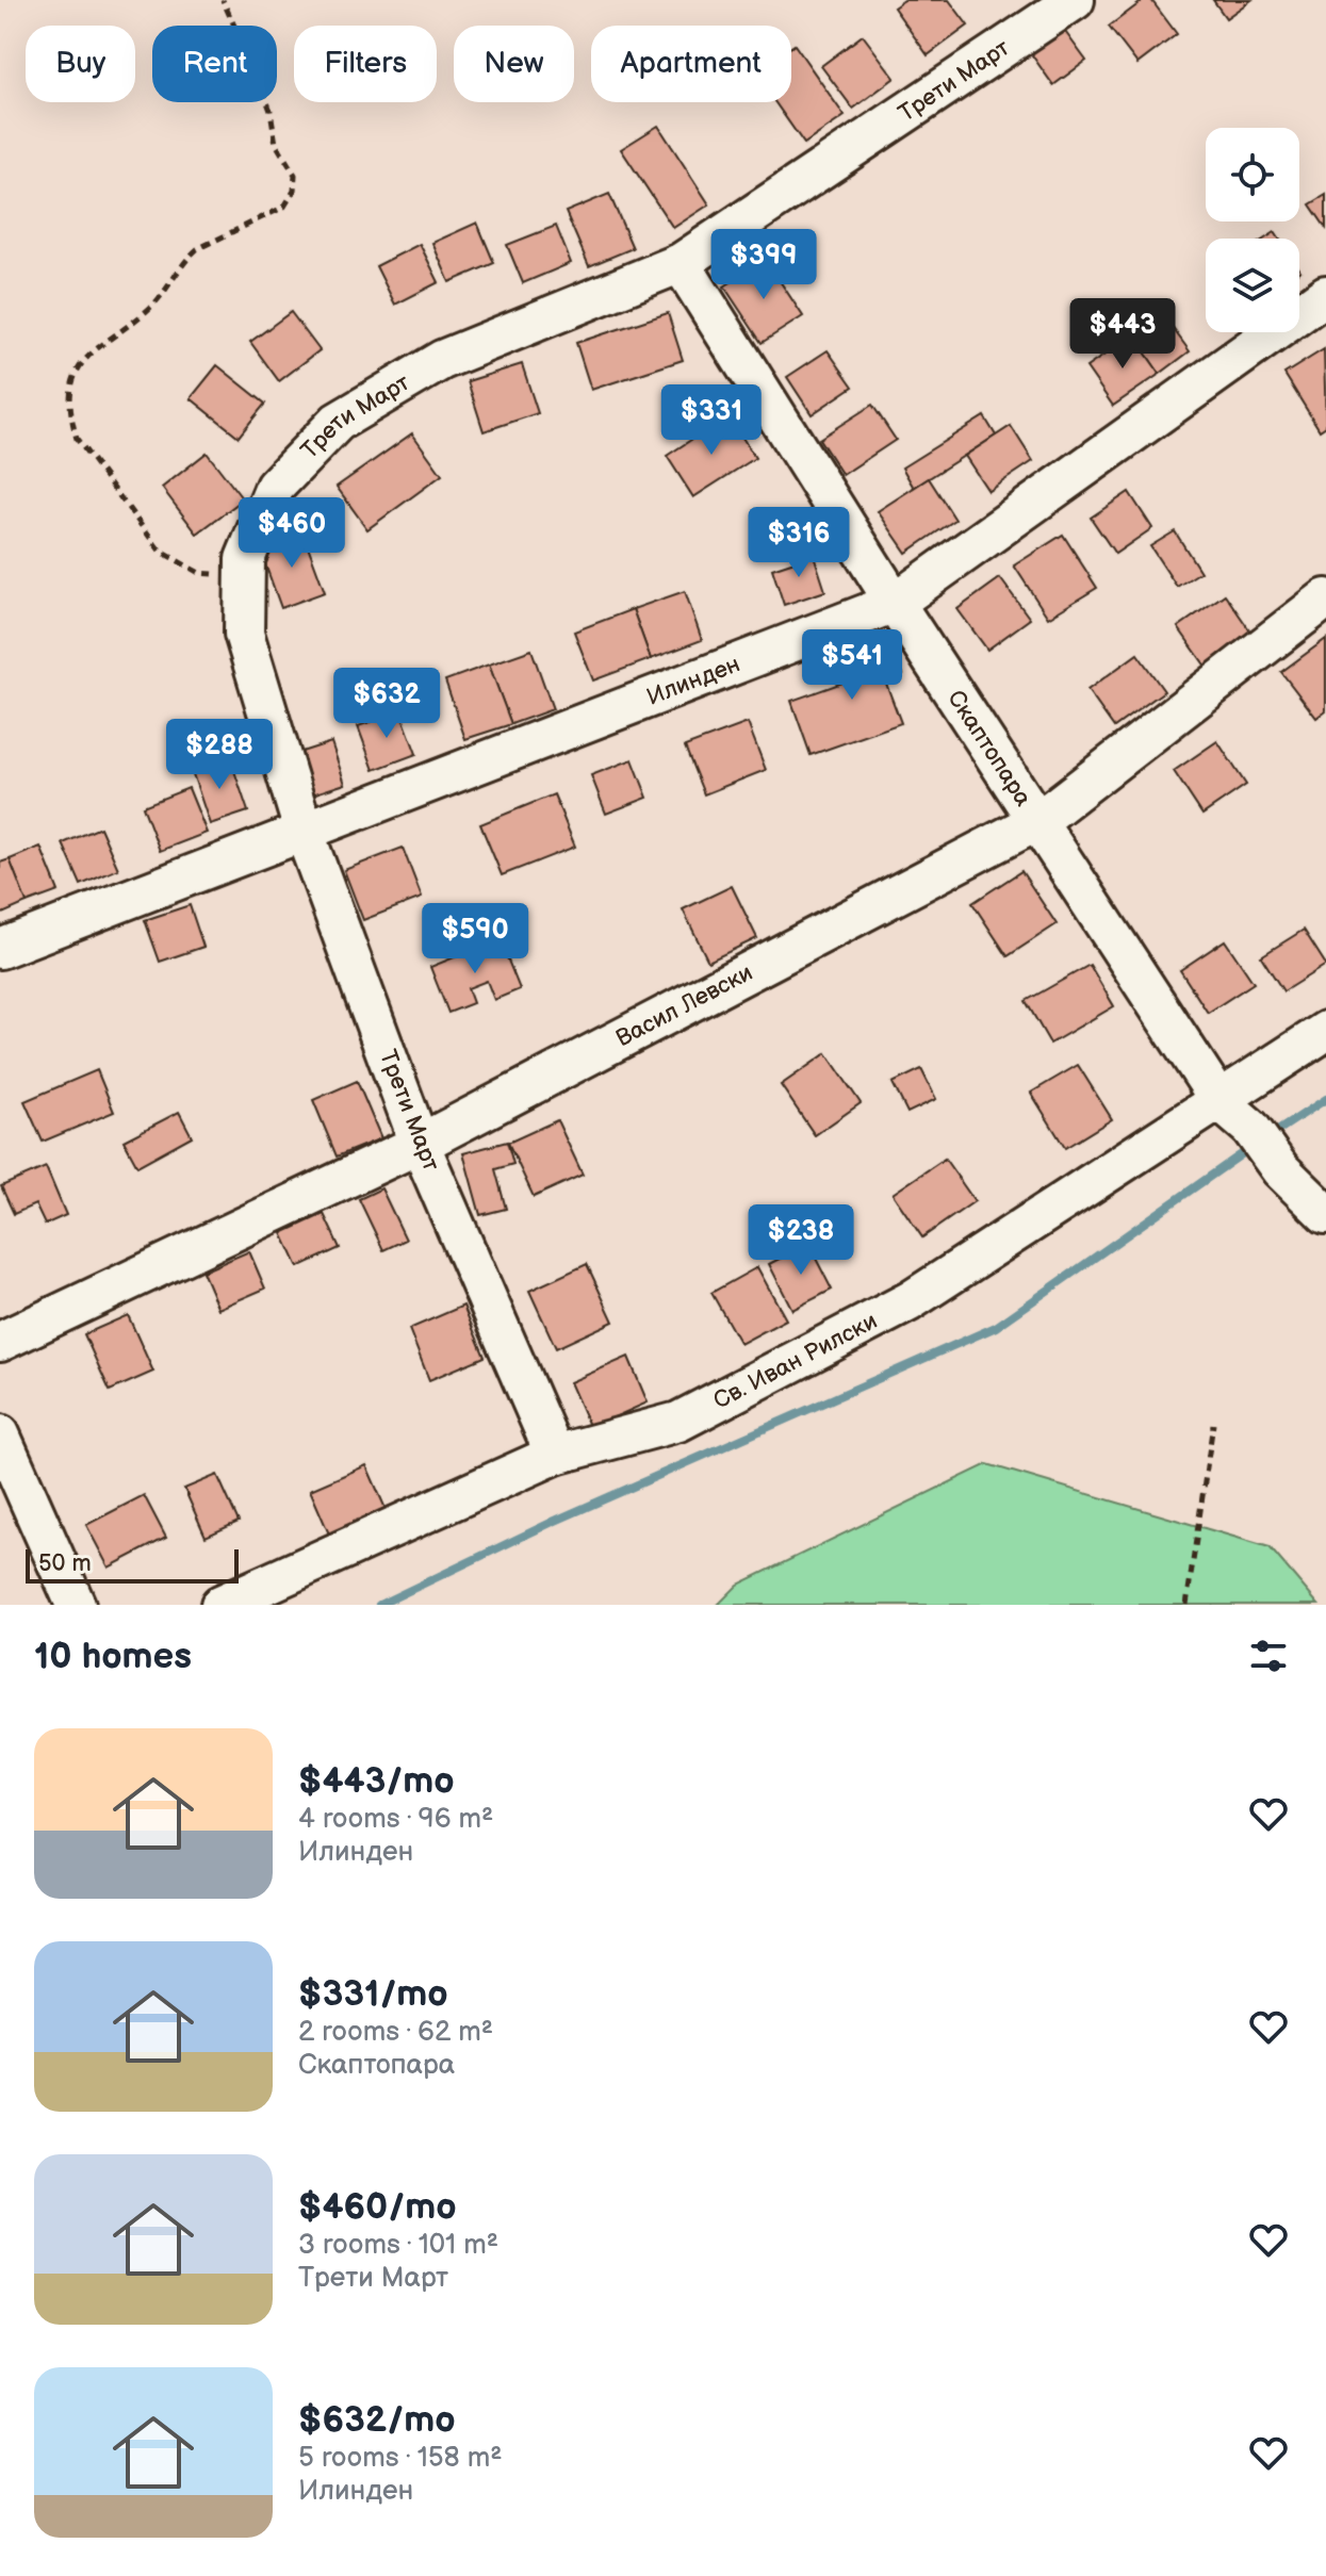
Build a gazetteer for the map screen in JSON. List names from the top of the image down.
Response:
{
  "streets": {
    "street": [
      "Трети Март",
      "Илинден",
      "Скаптопара",
      "Васил Левски",
      "Св. Иван Рилски"
    ]
  },
  "crossings": [
    ["Трети Март", "Илинден"],
    ["Трети Март", "Скаптопара"],
    ["Трети Март", "Васил Левски"],
    ["Трети Март", "Св. Иван Рилски"],
    ["Илинден", "Скаптопара"],
    ["Скаптопара", "Васил Левски"],
    ["Скаптопара", "Св. Иван Рилски"]
  ],
  "scale_bar": "50 m",
  "page": {
    "chip": [
      "Buy",
      "Rent",
      "Filters",
      "New",
      "Apartment"
    ],
    "price": [
      "$399",
      "$443",
      "$331",
      "$460",
      "$316",
      "$541",
      "$632",
      "$288",
      "$590",
      "$238"
    ],
    "scale": "50 m",
    "heading": "10 homes",
    "list": [
      {
        "name": "$443/mo",
        "note": "4 rooms · 96 m² · Илинден"
      },
      {
        "name": "$331/mo",
        "note": "2 rooms · 62 m² · Скаптопара"
      },
      {
        "name": "$460/mo",
        "note": "3 rooms · 101 m² · Трети Март"
      },
      {
        "name": "$632/mo",
        "note": "5 rooms · 158 m² · Илинден"
      }
    ]
  }
}
